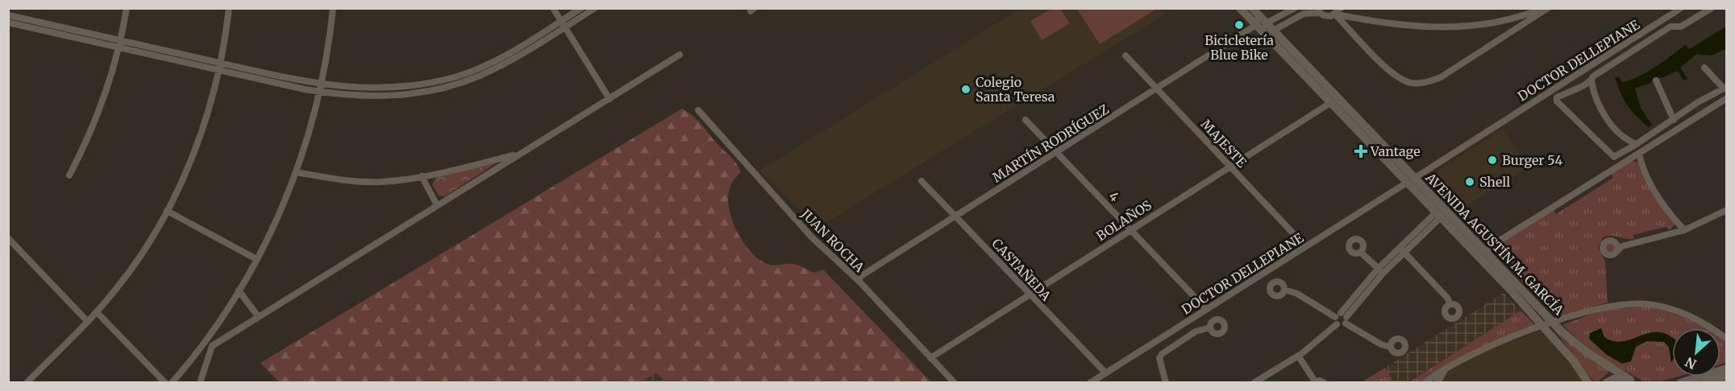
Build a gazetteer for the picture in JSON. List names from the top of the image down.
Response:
{
  "streets": {
    "main road": ["AVENIDA AGUSTÍN M. GARCÍA"],
    "street": [
      "DOCTOR DELLEPIANE",
      "MARTÍN RODRÍGUEZ",
      "MAJESTE",
      "4",
      "BOLAÑOS",
      "JUAN ROCHA",
      "CASTAÑEDA"
    ]
  },
  "crossings": [
    ["DOCTOR DELLEPIANE", "MAJESTE"],
    ["DOCTOR DELLEPIANE", "4"],
    ["DOCTOR DELLEPIANE", "AVENIDA AGUSTÍN M. GARCÍA"],
    ["DOCTOR DELLEPIANE", "CASTAÑEDA"],
    ["MARTÍN RODRÍGUEZ", "MAJESTE"],
    ["MARTÍN RODRÍGUEZ", "4"],
    ["MARTÍN RODRÍGUEZ", "JUAN ROCHA"],
    ["MARTÍN RODRÍGUEZ", "AVENIDA AGUSTÍN M. GARCÍA"],
    ["MARTÍN RODRÍGUEZ", "CASTAÑEDA"],
    ["MAJESTE", "BOLAÑOS"],
    ["4", "BOLAÑOS"],
    ["BOLAÑOS", "JUAN ROCHA"],
    ["BOLAÑOS", "AVENIDA AGUSTÍN M. GARCÍA"],
    ["BOLAÑOS", "CASTAÑEDA"]
  ],
  "places": {
    "other": [
      "Bicicletería Blue Bike",
      "Colegio Santa Teresa",
      "Burger 54",
      "Shell"
    ],
    "health": ["Vantage"]
  },
  "north": "bottom left"
}
